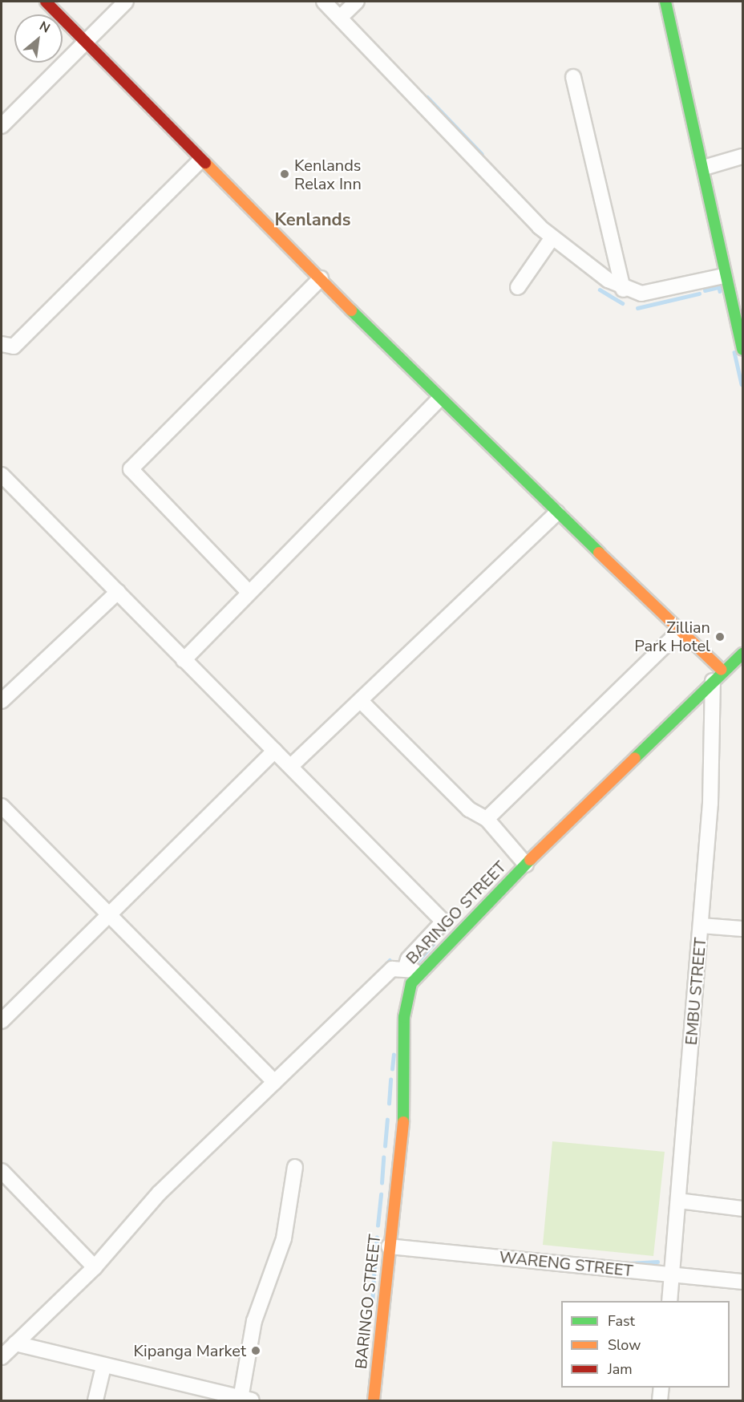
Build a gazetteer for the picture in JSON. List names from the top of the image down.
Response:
{
  "streets": {
    "street": ["BARINGO STREET", "EMBU STREET", "WARENG STREET"]
  },
  "crossings": [
    ["BARINGO STREET", "EMBU STREET"],
    ["BARINGO STREET", "WARENG STREET"],
    ["EMBU STREET", "WARENG STREET"]
  ],
  "districts": ["Kenlands"],
  "places": ["Kenlands Relax Inn", "Zillian Park Hotel", "Kipanga Market"],
  "legend": ["Fast", "Slow", "Jam"],
  "north": "top right"
}
